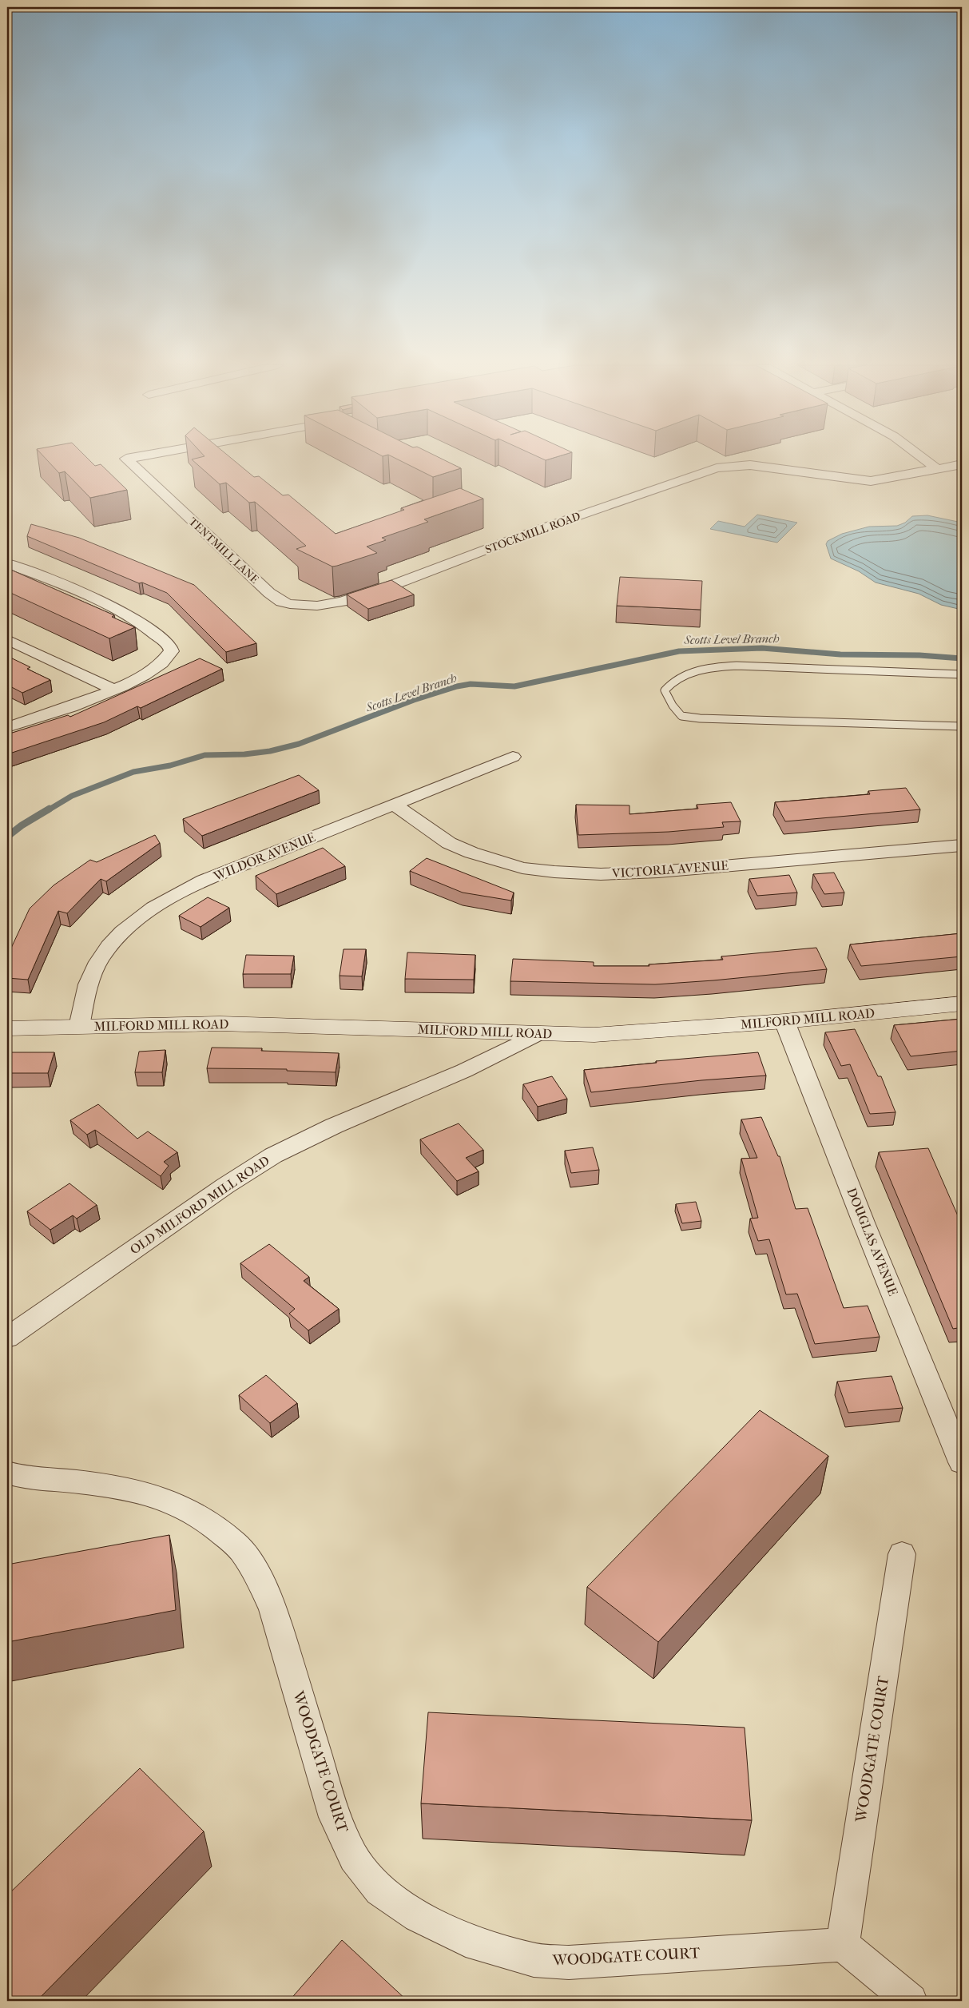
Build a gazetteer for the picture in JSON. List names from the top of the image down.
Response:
{
  "streets": {
    "main road": ["MILFORD MILL ROAD"],
    "street": [
      "STOCKMILL ROAD",
      "TENTMILL LANE",
      "WILDOR AVENUE",
      "VICTORIA AVENUE",
      "OLD MILFORD MILL ROAD",
      "DOUGLAS AVENUE",
      "WOODGATE COURT"
    ]
  },
  "crossings": [
    ["STOCKMILL ROAD", "TENTMILL LANE"],
    ["WILDOR AVENUE", "VICTORIA AVENUE"],
    ["WILDOR AVENUE", "MILFORD MILL ROAD"],
    ["MILFORD MILL ROAD", "OLD MILFORD MILL ROAD"],
    ["MILFORD MILL ROAD", "DOUGLAS AVENUE"]
  ],
  "water": ["Scotts Level Branch"]
}
